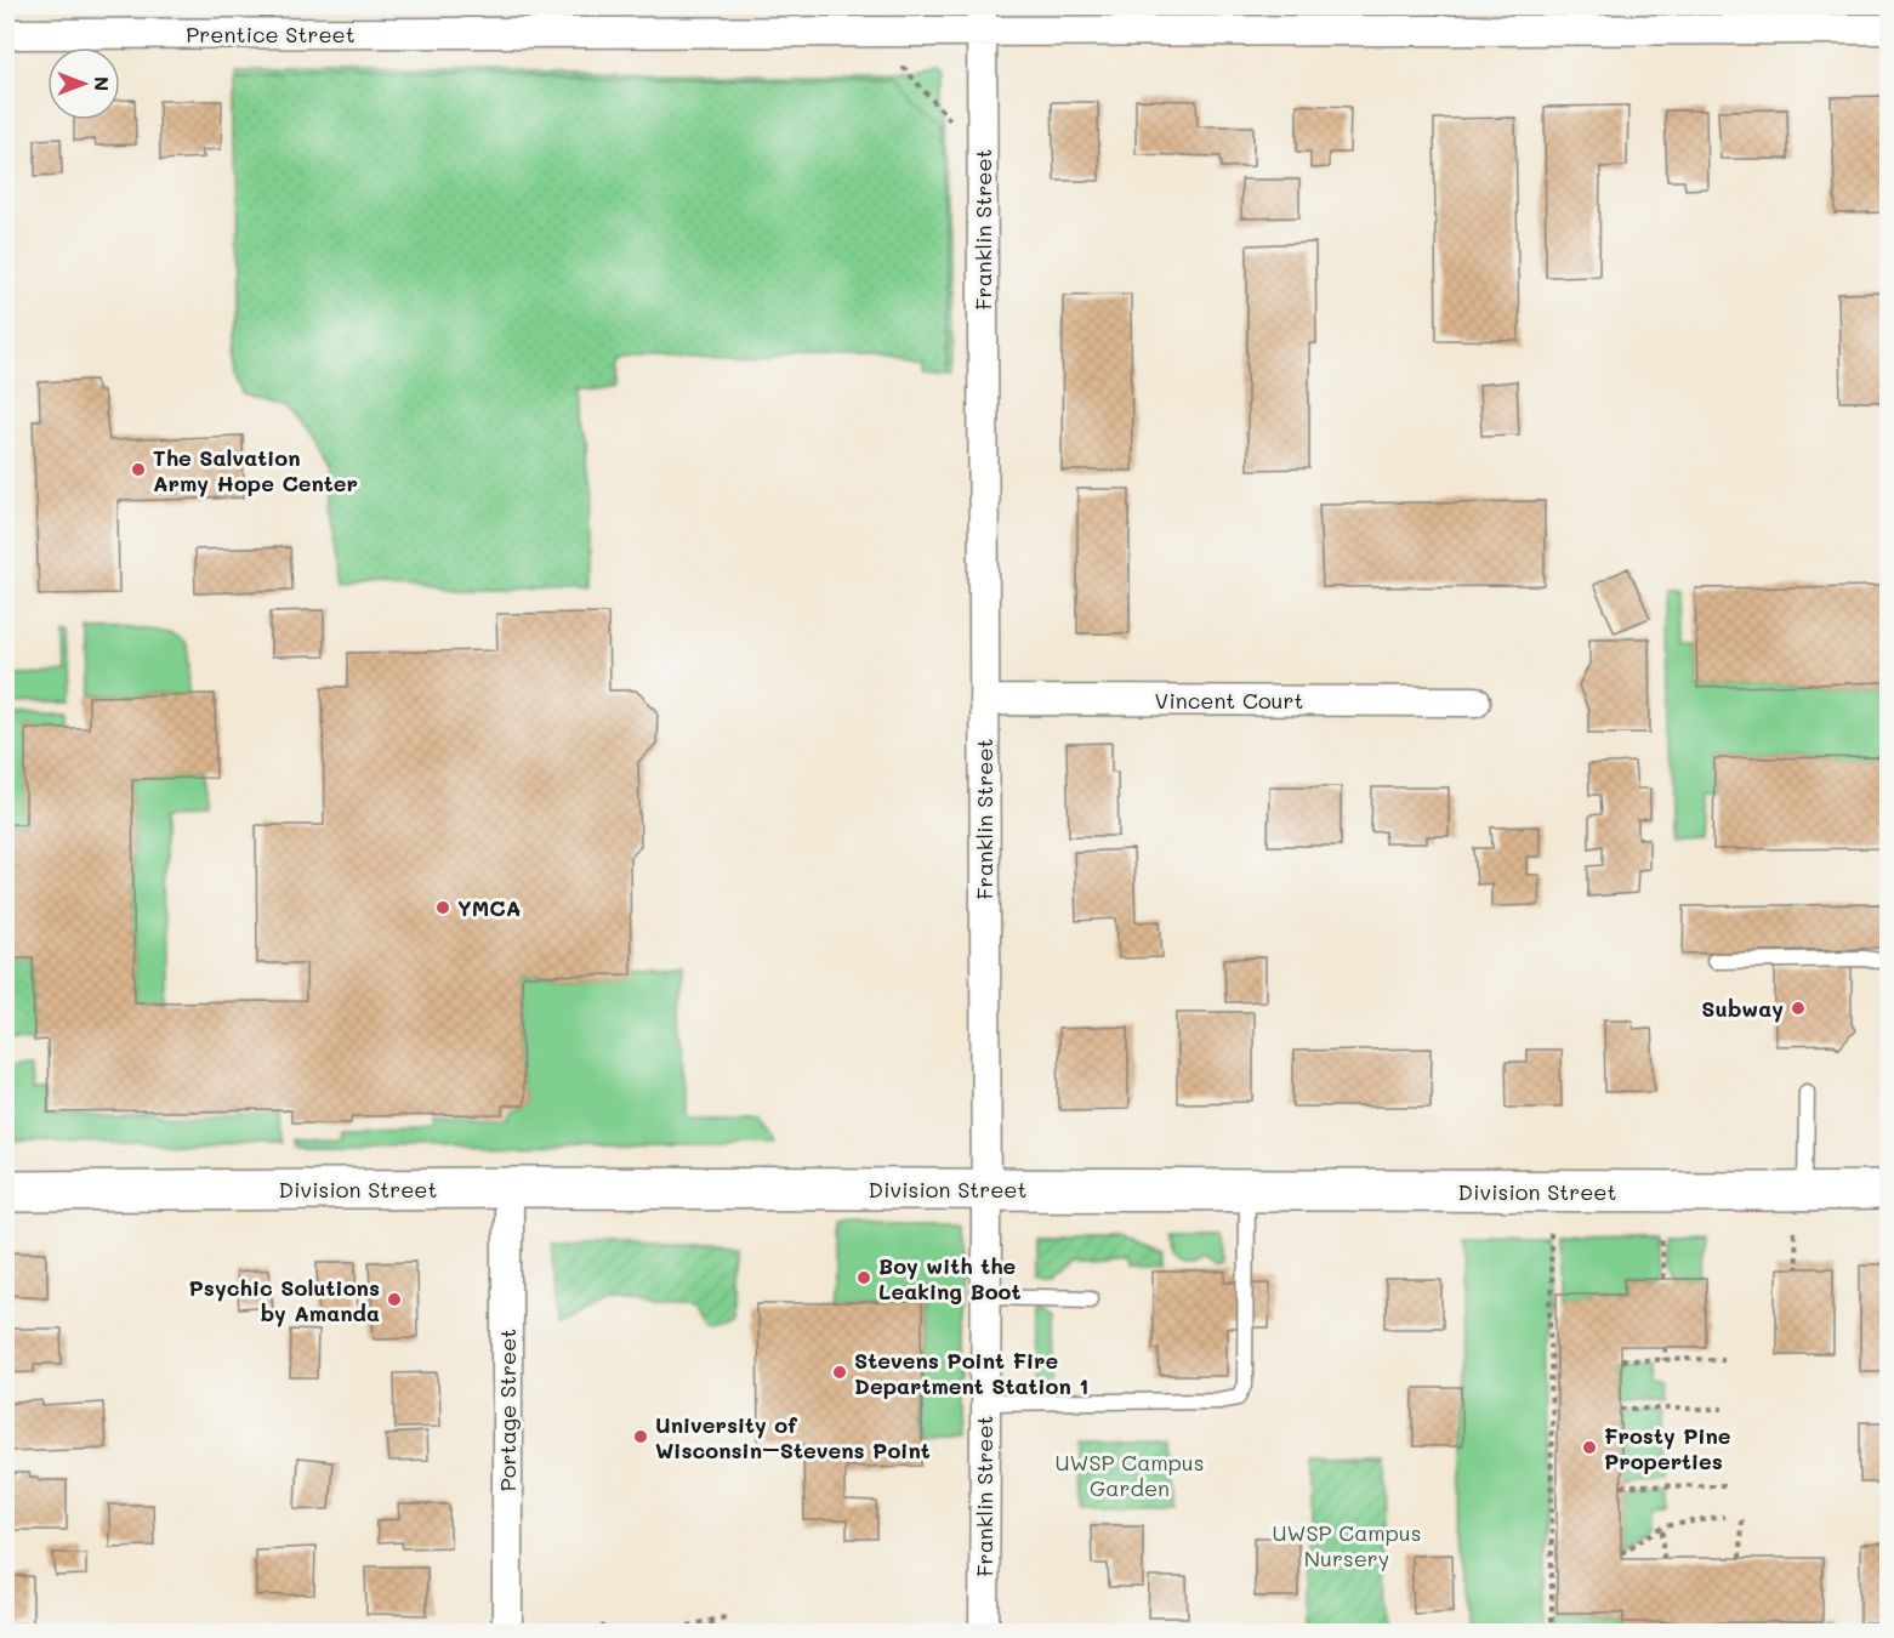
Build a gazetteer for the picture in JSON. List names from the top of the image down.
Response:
{
  "streets": {
    "main road": ["Division Street"],
    "street": [
      "Prentice Street",
      "Franklin Street",
      "Vincent Court",
      "Portage Street"
    ]
  },
  "crossings": [
    ["Prentice Street", "Franklin Street"],
    ["Franklin Street", "Vincent Court"],
    ["Franklin Street", "Division Street"],
    ["Division Street", "Portage Street"]
  ],
  "parks": ["UWSP Campus Garden", "UWSP Campus Nursery"],
  "places": [
    "The Salvation Army Hope Center",
    "YMCA",
    "Subway",
    "Boy with the Leaking Boot",
    "Psychic Solutions by Amanda",
    "Stevens Point Fire Department Station 1",
    "University of Wisconsin–Stevens Point",
    "Frosty Pine Properties"
  ],
  "north": "right"
}
